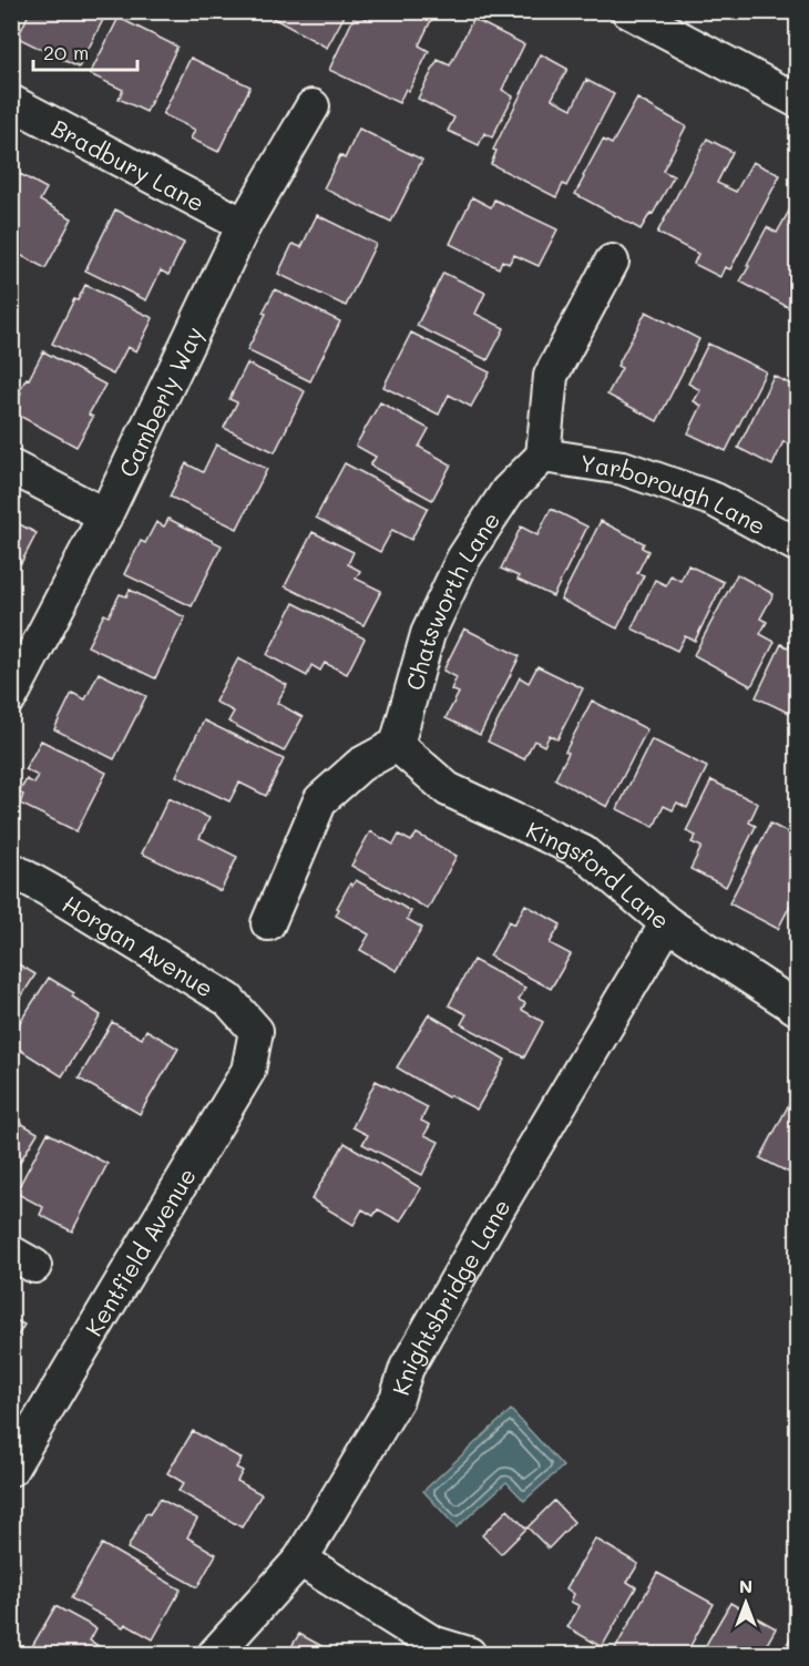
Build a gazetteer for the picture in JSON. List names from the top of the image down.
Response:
{
  "streets": {
    "street": [
      "Bradbury Lane",
      "Camberly Way",
      "Yarborough Lane",
      "Chatsworth Lane",
      "Kingsford Lane",
      "Horgan Avenue",
      "Kentfield Avenue",
      "Knightsbridge Lane"
    ]
  },
  "crossings": [
    ["Bradbury Lane", "Camberly Way"],
    ["Yarborough Lane", "Chatsworth Lane"],
    ["Chatsworth Lane", "Kingsford Lane"],
    ["Kingsford Lane", "Knightsbridge Lane"],
    ["Horgan Avenue", "Kentfield Avenue"]
  ],
  "scale_bar": "20 m",
  "north": "top"
}
